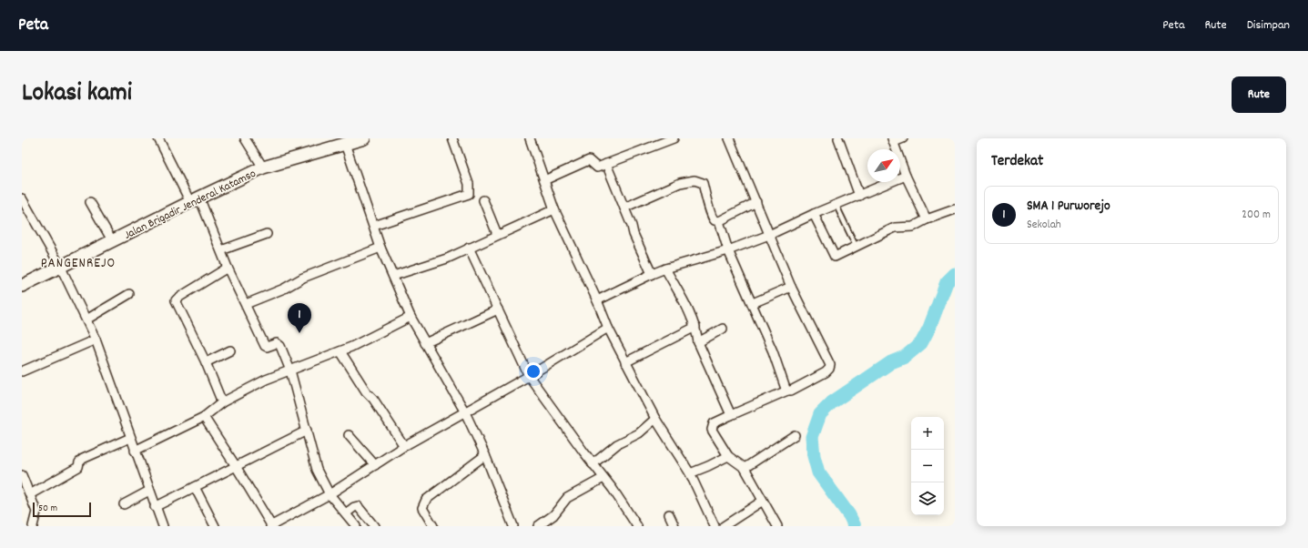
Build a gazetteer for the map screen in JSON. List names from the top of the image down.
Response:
{
  "streets": {
    "main road": ["Jalan Brigadir Jenderal Katamso"]
  },
  "districts": ["PANGENREJO"],
  "scale_bar": "50 m",
  "north": "top right",
  "page": {
    "header": "Peta",
    "nav": ["Peta", "Rute", "Disimpan"],
    "title": "Lokasi kami",
    "buttons": "Rute",
    "heading": "Terdekat",
    "list": [
      {
        "mark": "1",
        "name": "SMA 1 Purworejo",
        "note": "Sekolah",
        "value": "200 m"
      }
    ],
    "pins": "1",
    "map_buttons": ["+", "−"],
    "scale": "50 m"
  }
}
